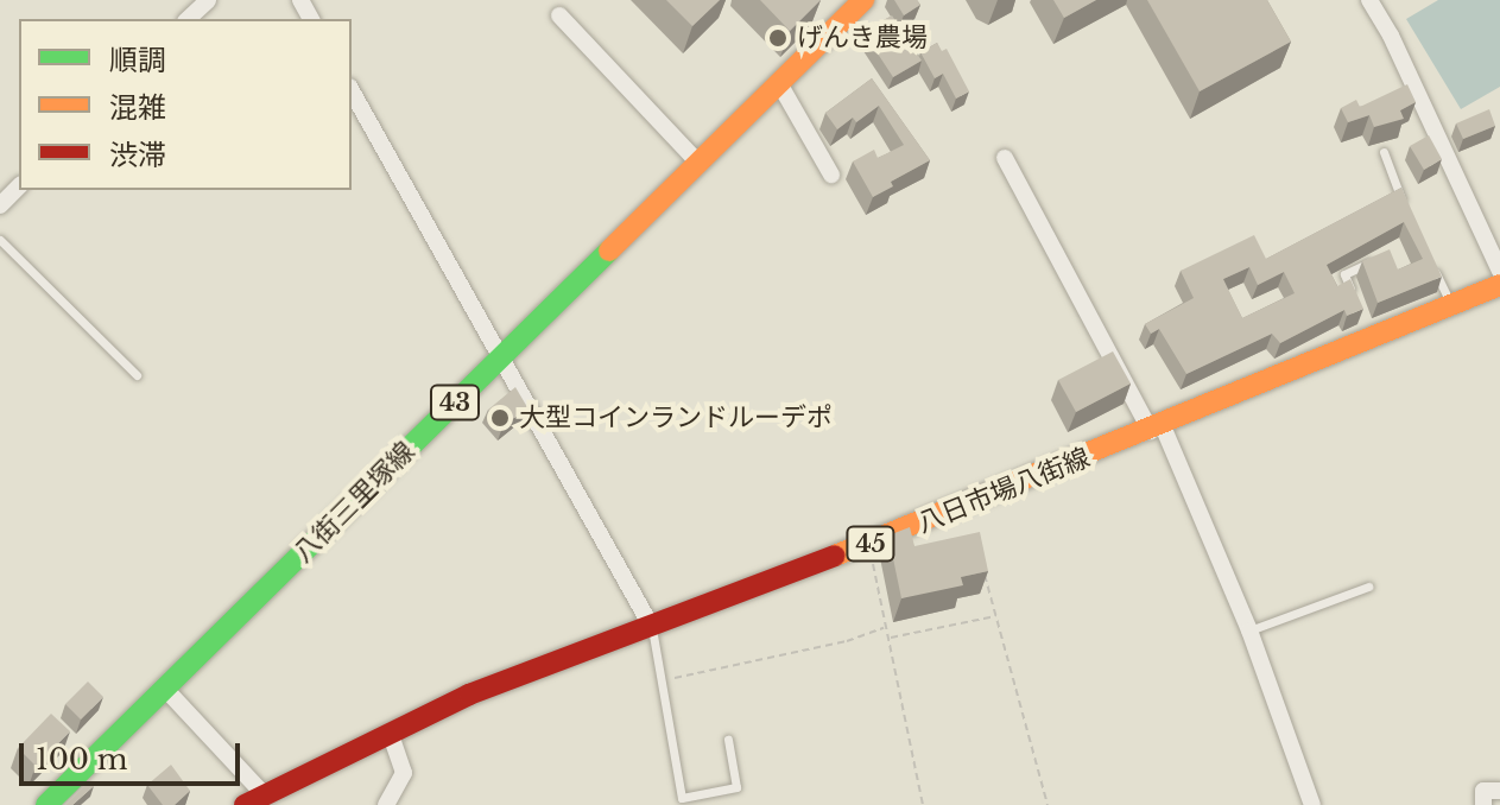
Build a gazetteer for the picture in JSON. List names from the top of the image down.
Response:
{
  "streets": {
    "main road": [
      "43",
      "八日市場八街線",
      "八街三里塚線",
      "45"
    ]
  },
  "places": ["げんき農場", "大型コインランドルーデポ"],
  "legend": ["順調", "混雑", "渋滞"],
  "scale_bar": "100 m"
}
